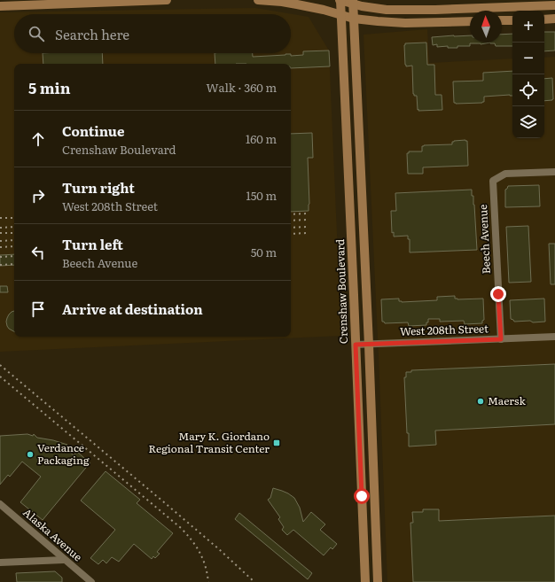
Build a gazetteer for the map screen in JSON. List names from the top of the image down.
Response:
{
  "streets": {
    "main road": ["Crenshaw Boulevard"],
    "street": ["Beech Avenue", "West 208th Street", "Alaska Avenue"]
  },
  "crossings": [
    ["Beech Avenue", "West 208th Street"],
    ["Crenshaw Boulevard", "West 208th Street"]
  ],
  "places": {
    "other": ["Maersk", "Verdance Packaging"],
    "transit": ["Mary K. Giordano Regional Transit Center"]
  },
  "north": "top",
  "page": {
    "map_buttons": ["+", "−"],
    "search": "Search here",
    "heading": ["5 min", "Walk · 360 m"],
    "list": [
      ["Continue", "Crenshaw Boulevard", "160 m"],
      ["Turn right", "West 208th Street", "150 m"],
      ["Turn left", "Beech Avenue", "50 m"],
      "Arrive at destination"
    ]
  }
}
